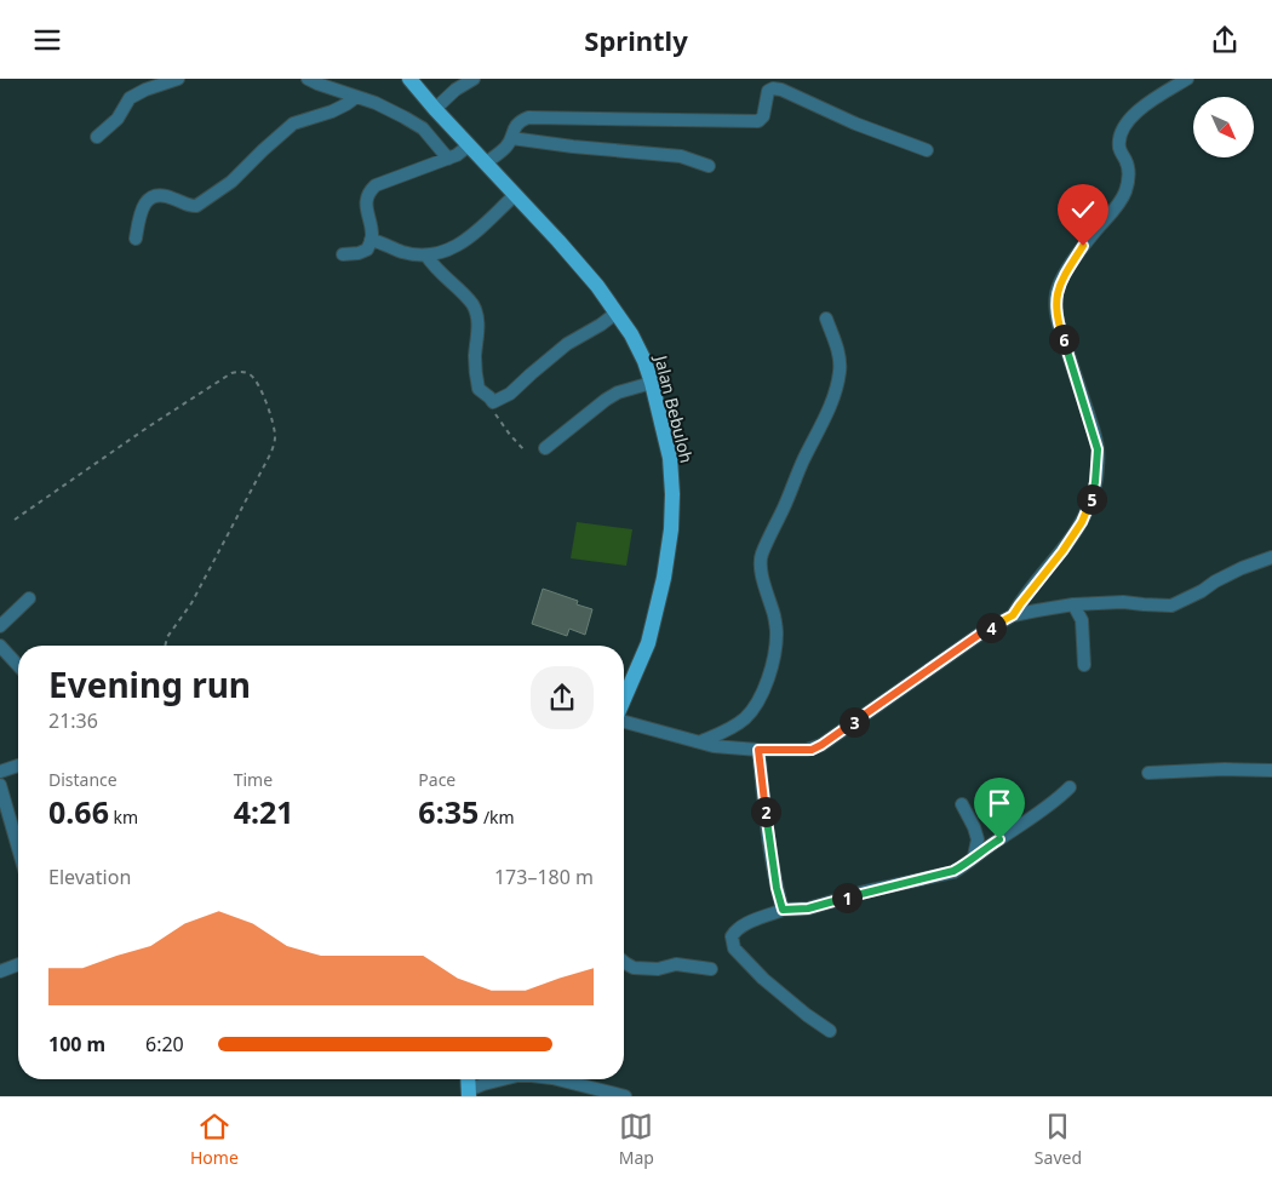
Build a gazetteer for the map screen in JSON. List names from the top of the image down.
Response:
{
  "streets": {
    "main road": ["Jalan Bebuloh"]
  },
  "north": "bottom right",
  "page": {
    "header": "Sprintly",
    "pins": [
      "6",
      "5",
      "4",
      "3",
      "2",
      "1"
    ],
    "heading": ["Evening run", "21:36"],
    "stats": [
      ["Distance", "0.66 km"],
      ["Time", "4:21"],
      ["Pace", "6:35 /km"]
    ],
    "chart": ["Elevation", "173–180 m"],
    "list": [
      {
        "name": "100 m",
        "note": "6:20"
      }
    ],
    "tabs": ["Home", "Map", "Saved"]
  }
}
